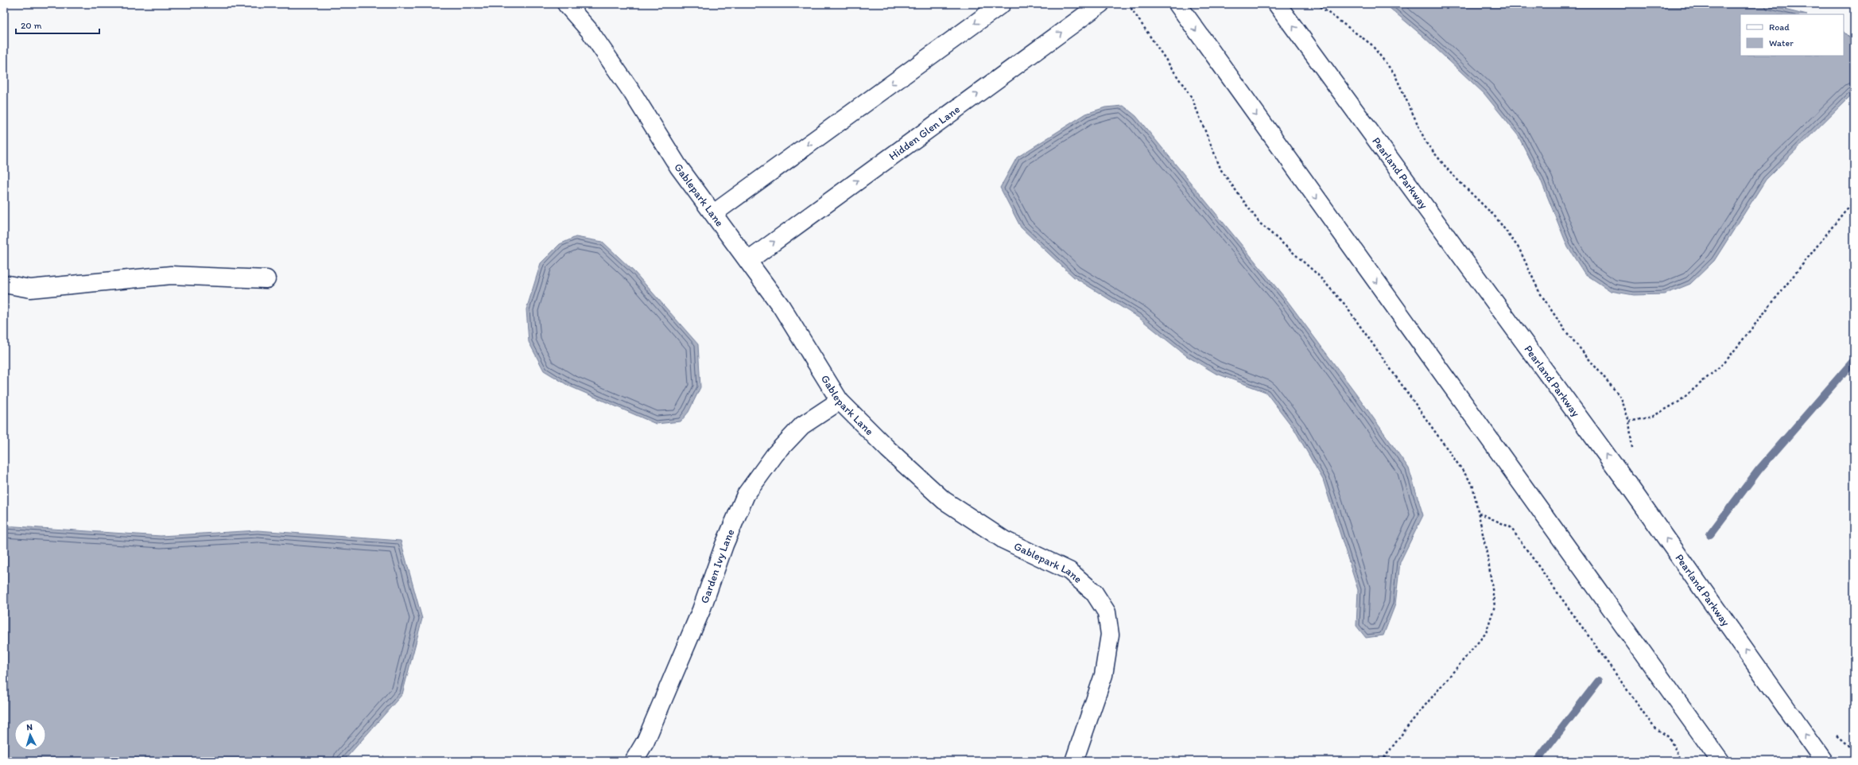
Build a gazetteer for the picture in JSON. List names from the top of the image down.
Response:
{
  "streets": {
    "street": [
      "Hidden Glen Lane",
      "Pearland Parkway",
      "Gablepark Lane",
      "Garden Ivy Lane"
    ]
  },
  "crossings": [
    ["Hidden Glen Lane", "Gablepark Lane"],
    ["Gablepark Lane", "Garden Ivy Lane"]
  ],
  "legend": ["Road", "Water"],
  "scale_bar": "20 m",
  "north": "top"
}
